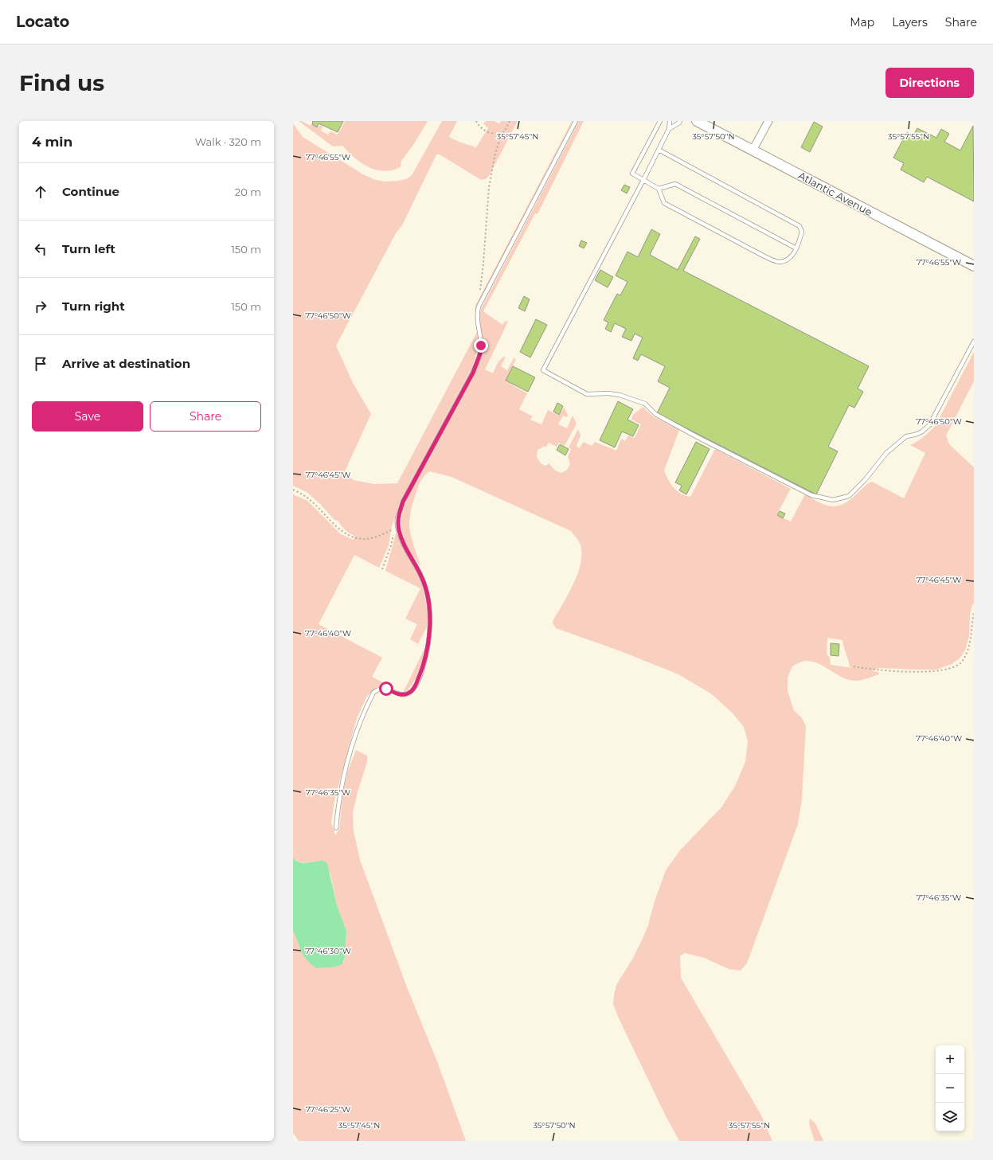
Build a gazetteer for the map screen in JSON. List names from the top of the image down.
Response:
{
  "streets": {
    "main road": ["Atlantic Avenue"]
  },
  "page": {
    "header": "Locato",
    "nav": ["Map", "Layers", "Share"],
    "buttons": [
      "Directions",
      ["Save", "Share"]
    ],
    "title": "Find us",
    "heading": ["4 min", "Walk · 320 m"],
    "list": [
      ["Continue", "20 m"],
      ["Turn left", "150 m"],
      ["Turn right", "150 m"],
      "Arrive at destination"
    ],
    "map_buttons": ["+", "−"]
  },
  "coordinates": [
    "35°57'45\"N",
    "35°57'50\"N",
    "35°57'55\"N",
    "77°46'55\"W",
    "77°46'50\"W",
    "77°46'45\"W",
    "77°46'40\"W",
    "77°46'35\"W",
    "77°46'30\"W",
    "77°46'25\"W"
  ]
}
